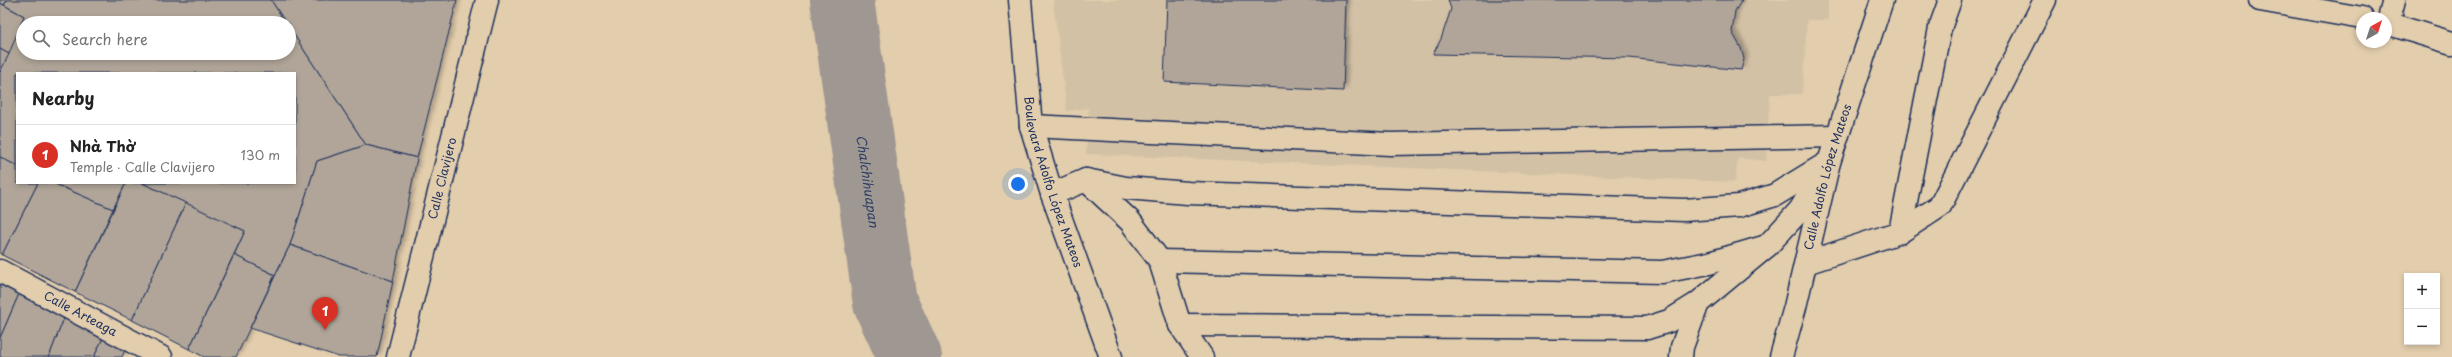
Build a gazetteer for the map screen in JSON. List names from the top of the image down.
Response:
{
  "streets": {
    "street": [
      "Calle Clavijero",
      "Calle Adolfo López Mateos",
      "Boulevard Adolfo López Mateos",
      "Calle Arteaga"
    ]
  },
  "water": ["Chalchihuapan"],
  "north": "top right",
  "page": {
    "search": "Search here",
    "heading": "Nearby",
    "list": [
      {
        "mark": "1",
        "name": "Nhà Thờ",
        "note": "Temple · Calle Clavijero",
        "value": "130 m"
      }
    ],
    "map_buttons": ["+", "−"],
    "pins": "1"
  }
}
